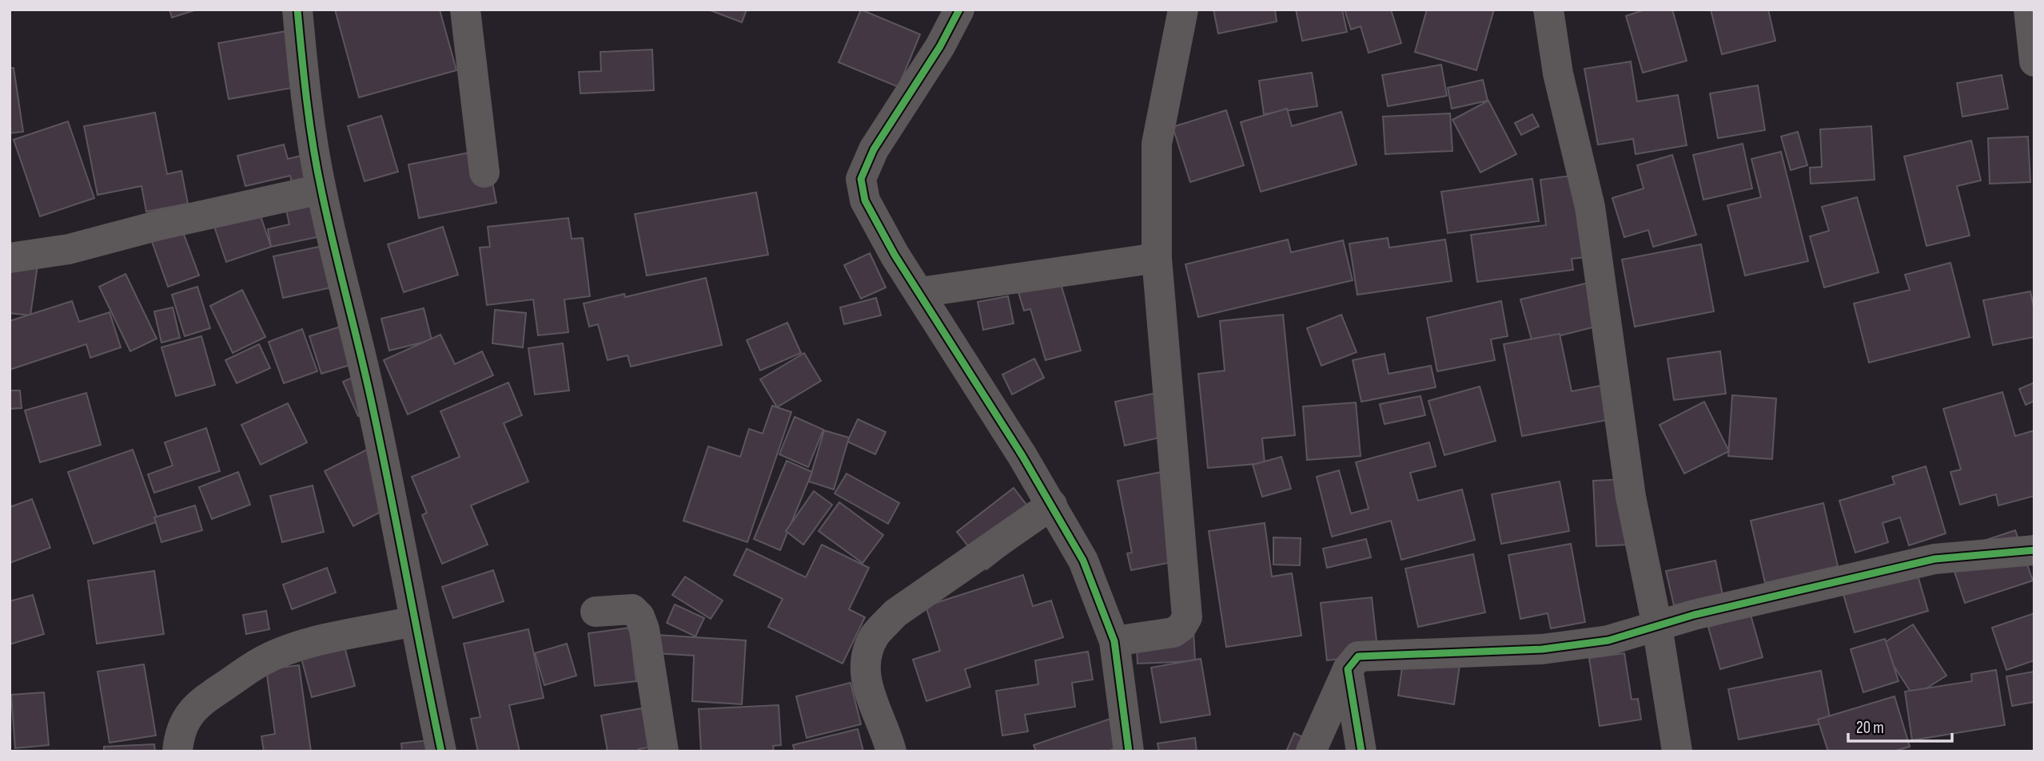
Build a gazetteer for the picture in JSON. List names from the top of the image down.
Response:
{
  "scale_bar": "20 m"
}
